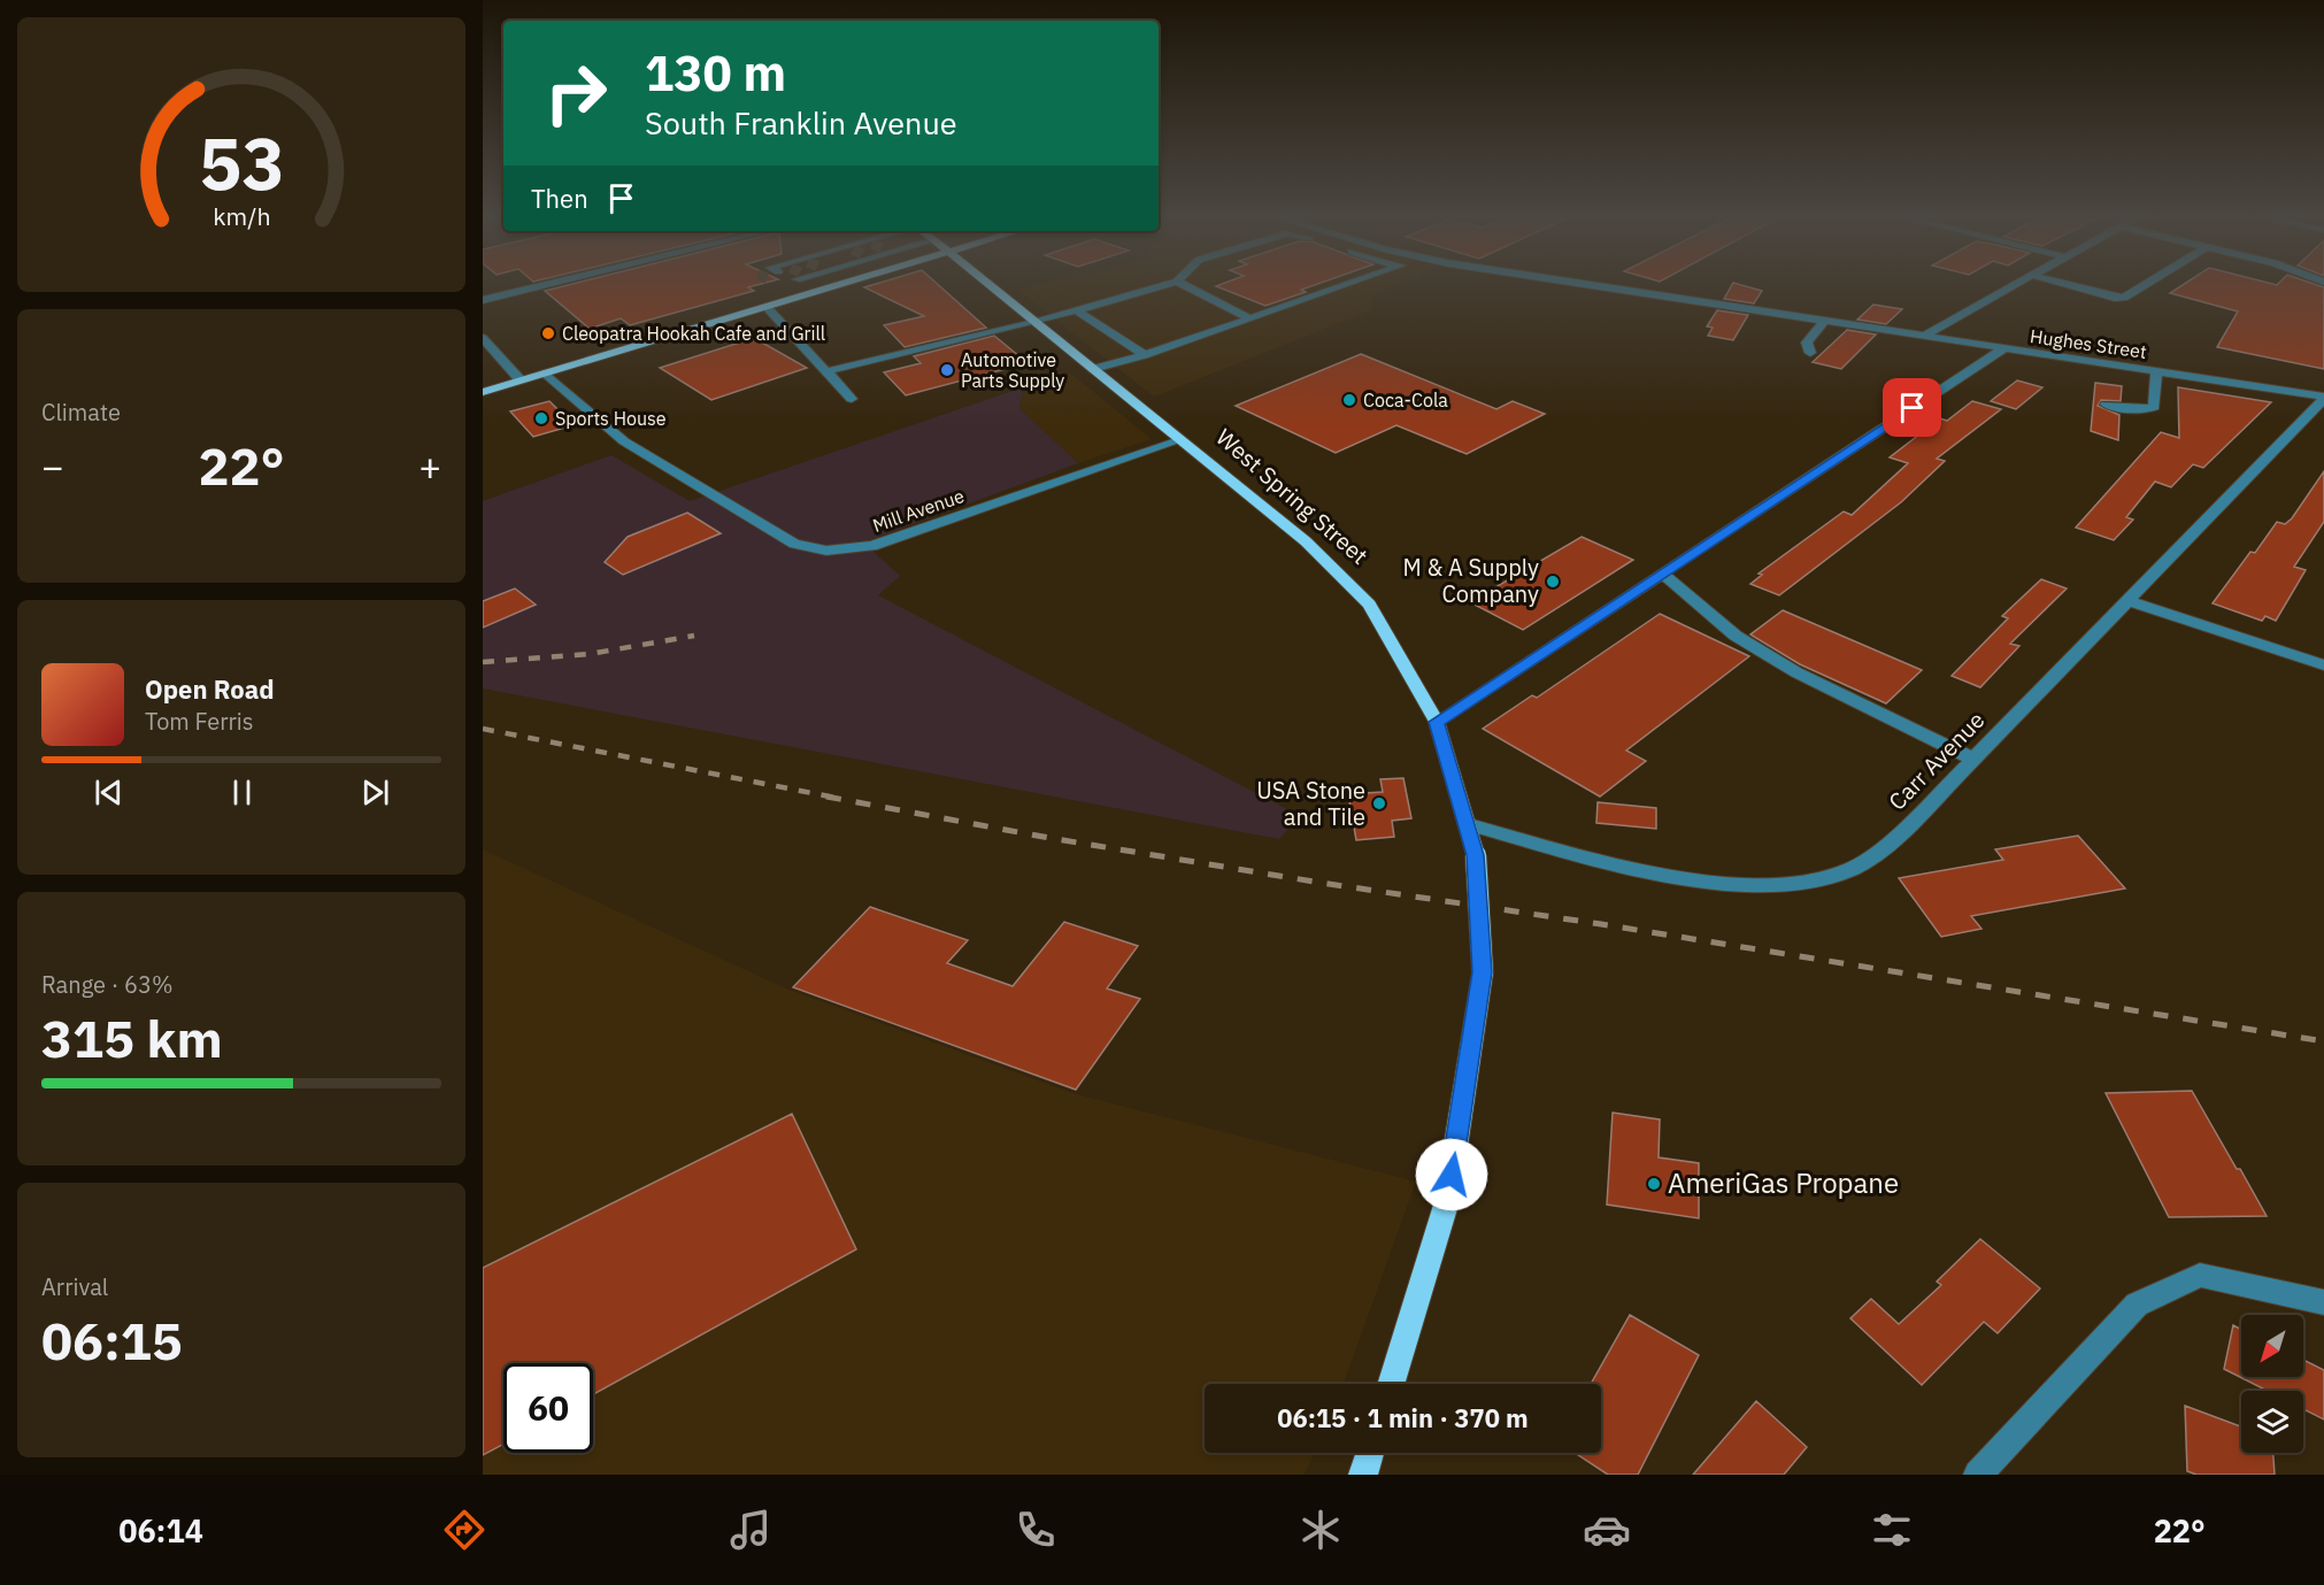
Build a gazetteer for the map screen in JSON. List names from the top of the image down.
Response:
{
  "streets": {
    "main road": ["West Spring Street"],
    "street": ["Hughes Street", "Mill Avenue", "Carr Avenue"]
  },
  "crossings": [
    ["Hughes Street", "Carr Avenue"],
    ["West Spring Street", "Mill Avenue"],
    ["West Spring Street", "Carr Avenue"]
  ],
  "places": [
    "Cleopatra Hookah Cafe and Grill",
    "Automotive Parts Supply",
    "Coca-Cola",
    "Sports House",
    "M & A Supply Company",
    "USA Stone and Tile",
    "AmeriGas Propane"
  ],
  "north": "bottom left",
  "page": {
    "turn": ["130 m", "South Franklin Avenue"],
    "then": "Then",
    "tile": [
      "Climate",
      ["Range · 63%", "315 km"],
      ["Arrival", "06:15"]
    ],
    "heat": ["−", "22°", "+"],
    "song": ["Open Road", "Tom Ferris"],
    "limit": "60",
    "trip": "06:15 · 1 min · 370 m",
    "tabs": ["06:14", "22°"],
    "gauge": ["53", "km/h"]
  }
}
